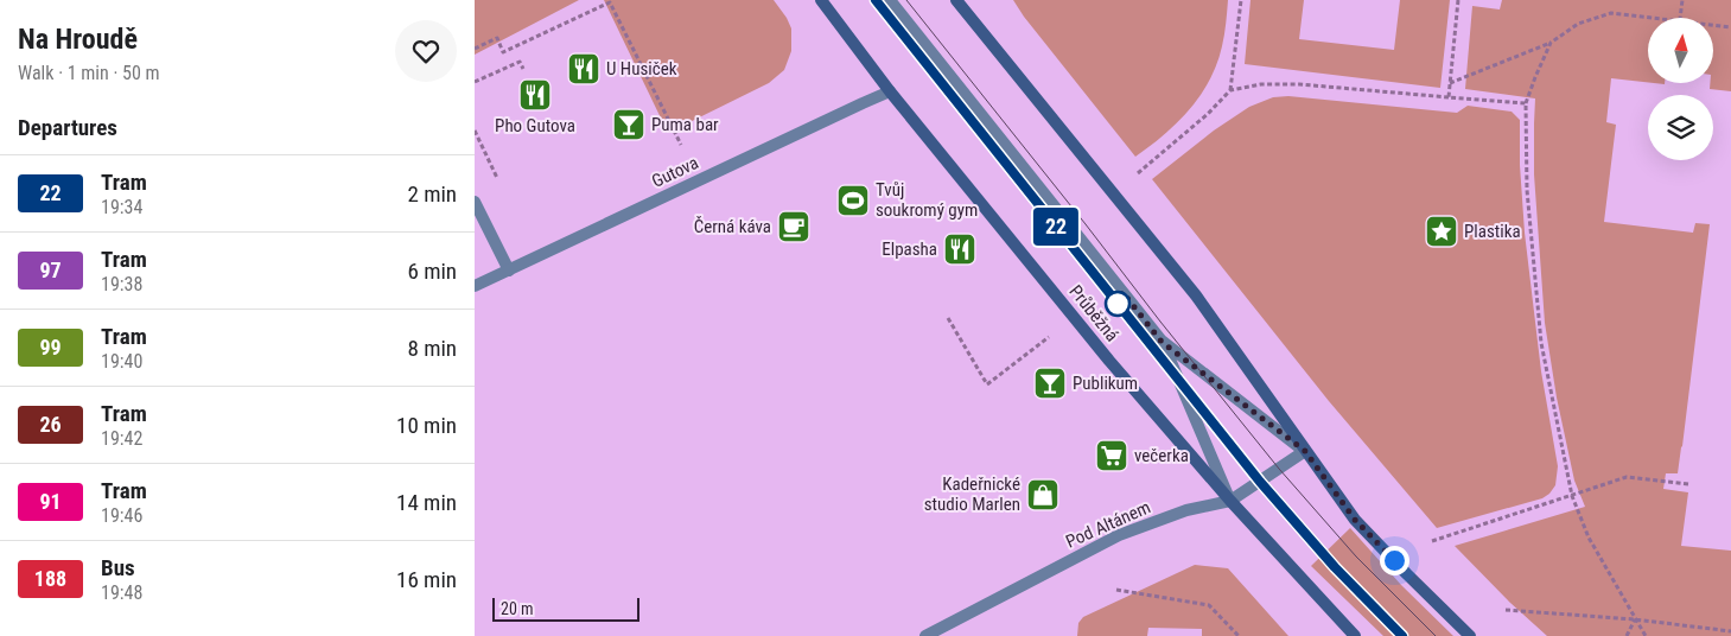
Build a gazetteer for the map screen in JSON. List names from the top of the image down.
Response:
{
  "streets": {
    "main road": ["Průběžná"],
    "street": ["Gutova", "Pod Altánem"]
  },
  "crossings": [
    ["Gutova", "Průběžná"],
    ["Průběžná", "Pod Altánem"]
  ],
  "places": {
    "restaurant": ["U Husiček", "Pho Gutova", "Elpasha"],
    "bar": ["Puma bar", "Publikum"],
    "sports": ["Tvůj soukromý gym"],
    "cafe": ["Černá káva"],
    "place": ["Plastika"],
    "supermarket": ["večerka"],
    "shop": ["Kadeřnické studio Marlen"]
  },
  "lines": ["tram line 22"],
  "scale_bar": "20 m",
  "north": "top",
  "page": {
    "heading": [
      ["Na Hroudě", "Walk · 1 min · 50 m"],
      "Departures"
    ],
    "on_map": "22",
    "list": [
      {
        "mark": "22",
        "name": "Tram",
        "note": "19:34",
        "value": "2 min"
      },
      {
        "mark": "97",
        "name": "Tram",
        "note": "19:38",
        "value": "6 min"
      },
      {
        "mark": "99",
        "name": "Tram",
        "note": "19:40",
        "value": "8 min"
      },
      {
        "mark": "26",
        "name": "Tram",
        "note": "19:42",
        "value": "10 min"
      },
      {
        "mark": "91",
        "name": "Tram",
        "note": "19:46",
        "value": "14 min"
      },
      {
        "mark": "188",
        "name": "Bus",
        "note": "19:48",
        "value": "16 min"
      }
    ],
    "scale": "20 m"
  }
}
